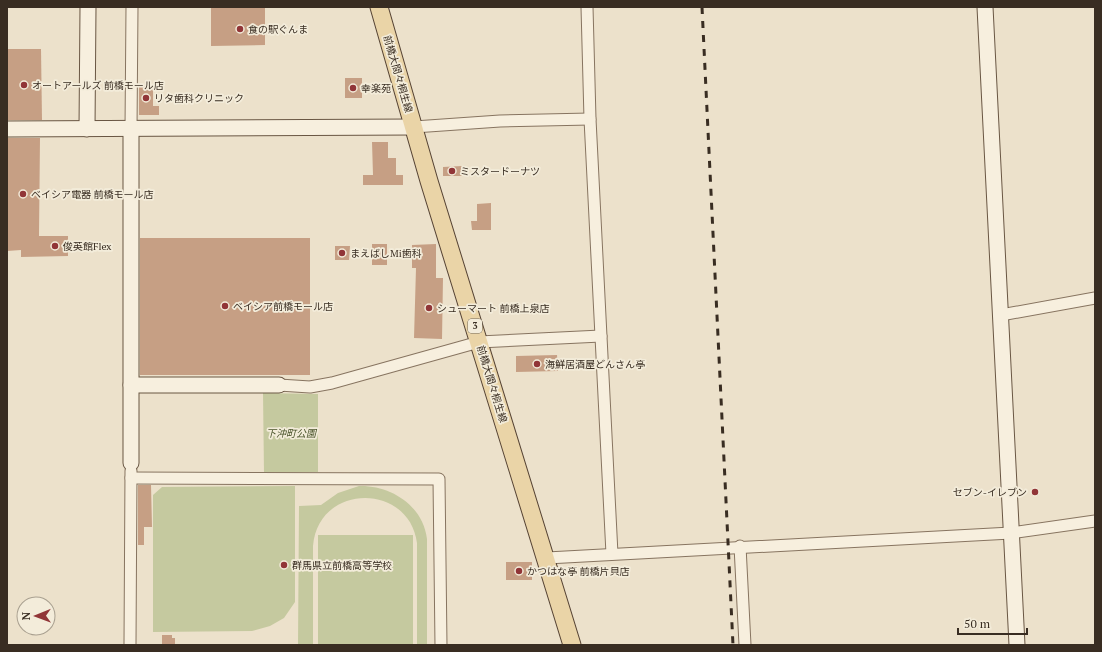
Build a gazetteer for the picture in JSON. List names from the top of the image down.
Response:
{
  "streets": {
    "main road": ["前橋大間々桐生線", "3"]
  },
  "parks": ["下沖町公園"],
  "places": [
    "食の駅ぐんま",
    "オートアールズ 前橋モール店",
    "幸楽苑",
    "リタ歯科クリニック",
    "ミスタードーナツ",
    "ベイシア電器 前橋モール店",
    "俊英館Flex",
    "まえばしMi歯科",
    "ベイシア前橋モール店",
    "シューマート 前橋上泉店",
    "海鮮居酒屋どんさん亭",
    "セブン-イレブン",
    "群馬県立前橋高等学校",
    "かつはな亭 前橋片貝店"
  ],
  "scale_bar": "50 m",
  "north": "left"
}
